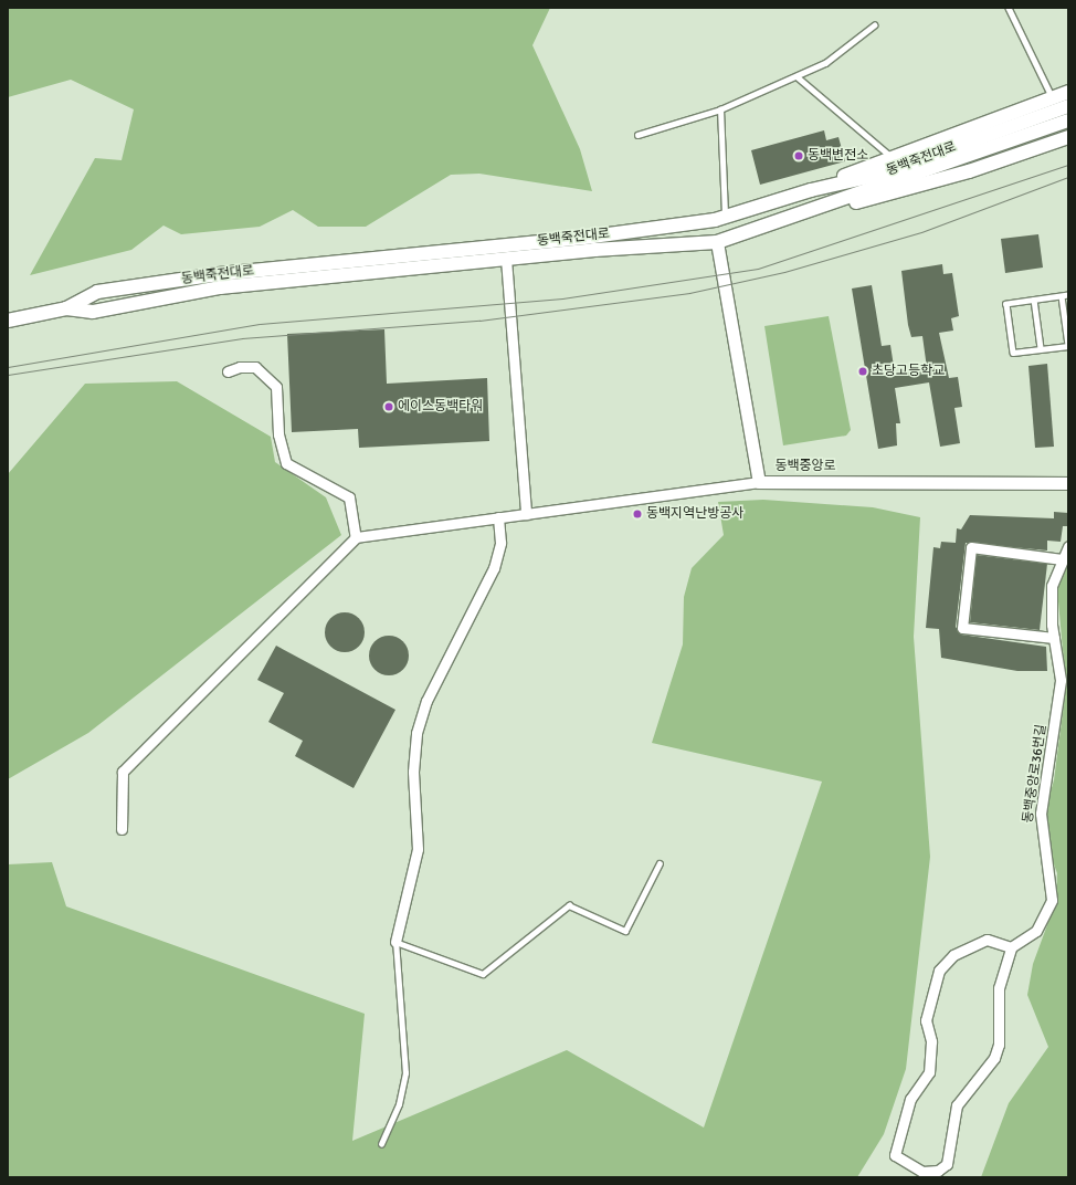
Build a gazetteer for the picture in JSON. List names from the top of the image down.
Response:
{
  "streets": {
    "main road": ["동백죽전대로"],
    "street": ["동백중앙로", "동백중앙로36번길"]
  },
  "crossings": [
    ["동백죽전대로", "동백중앙로"]
  ],
  "places": [
    "동백변전소",
    "초당고등학교",
    "에이스동백타워",
    "동백지역난방공사"
  ]
}
